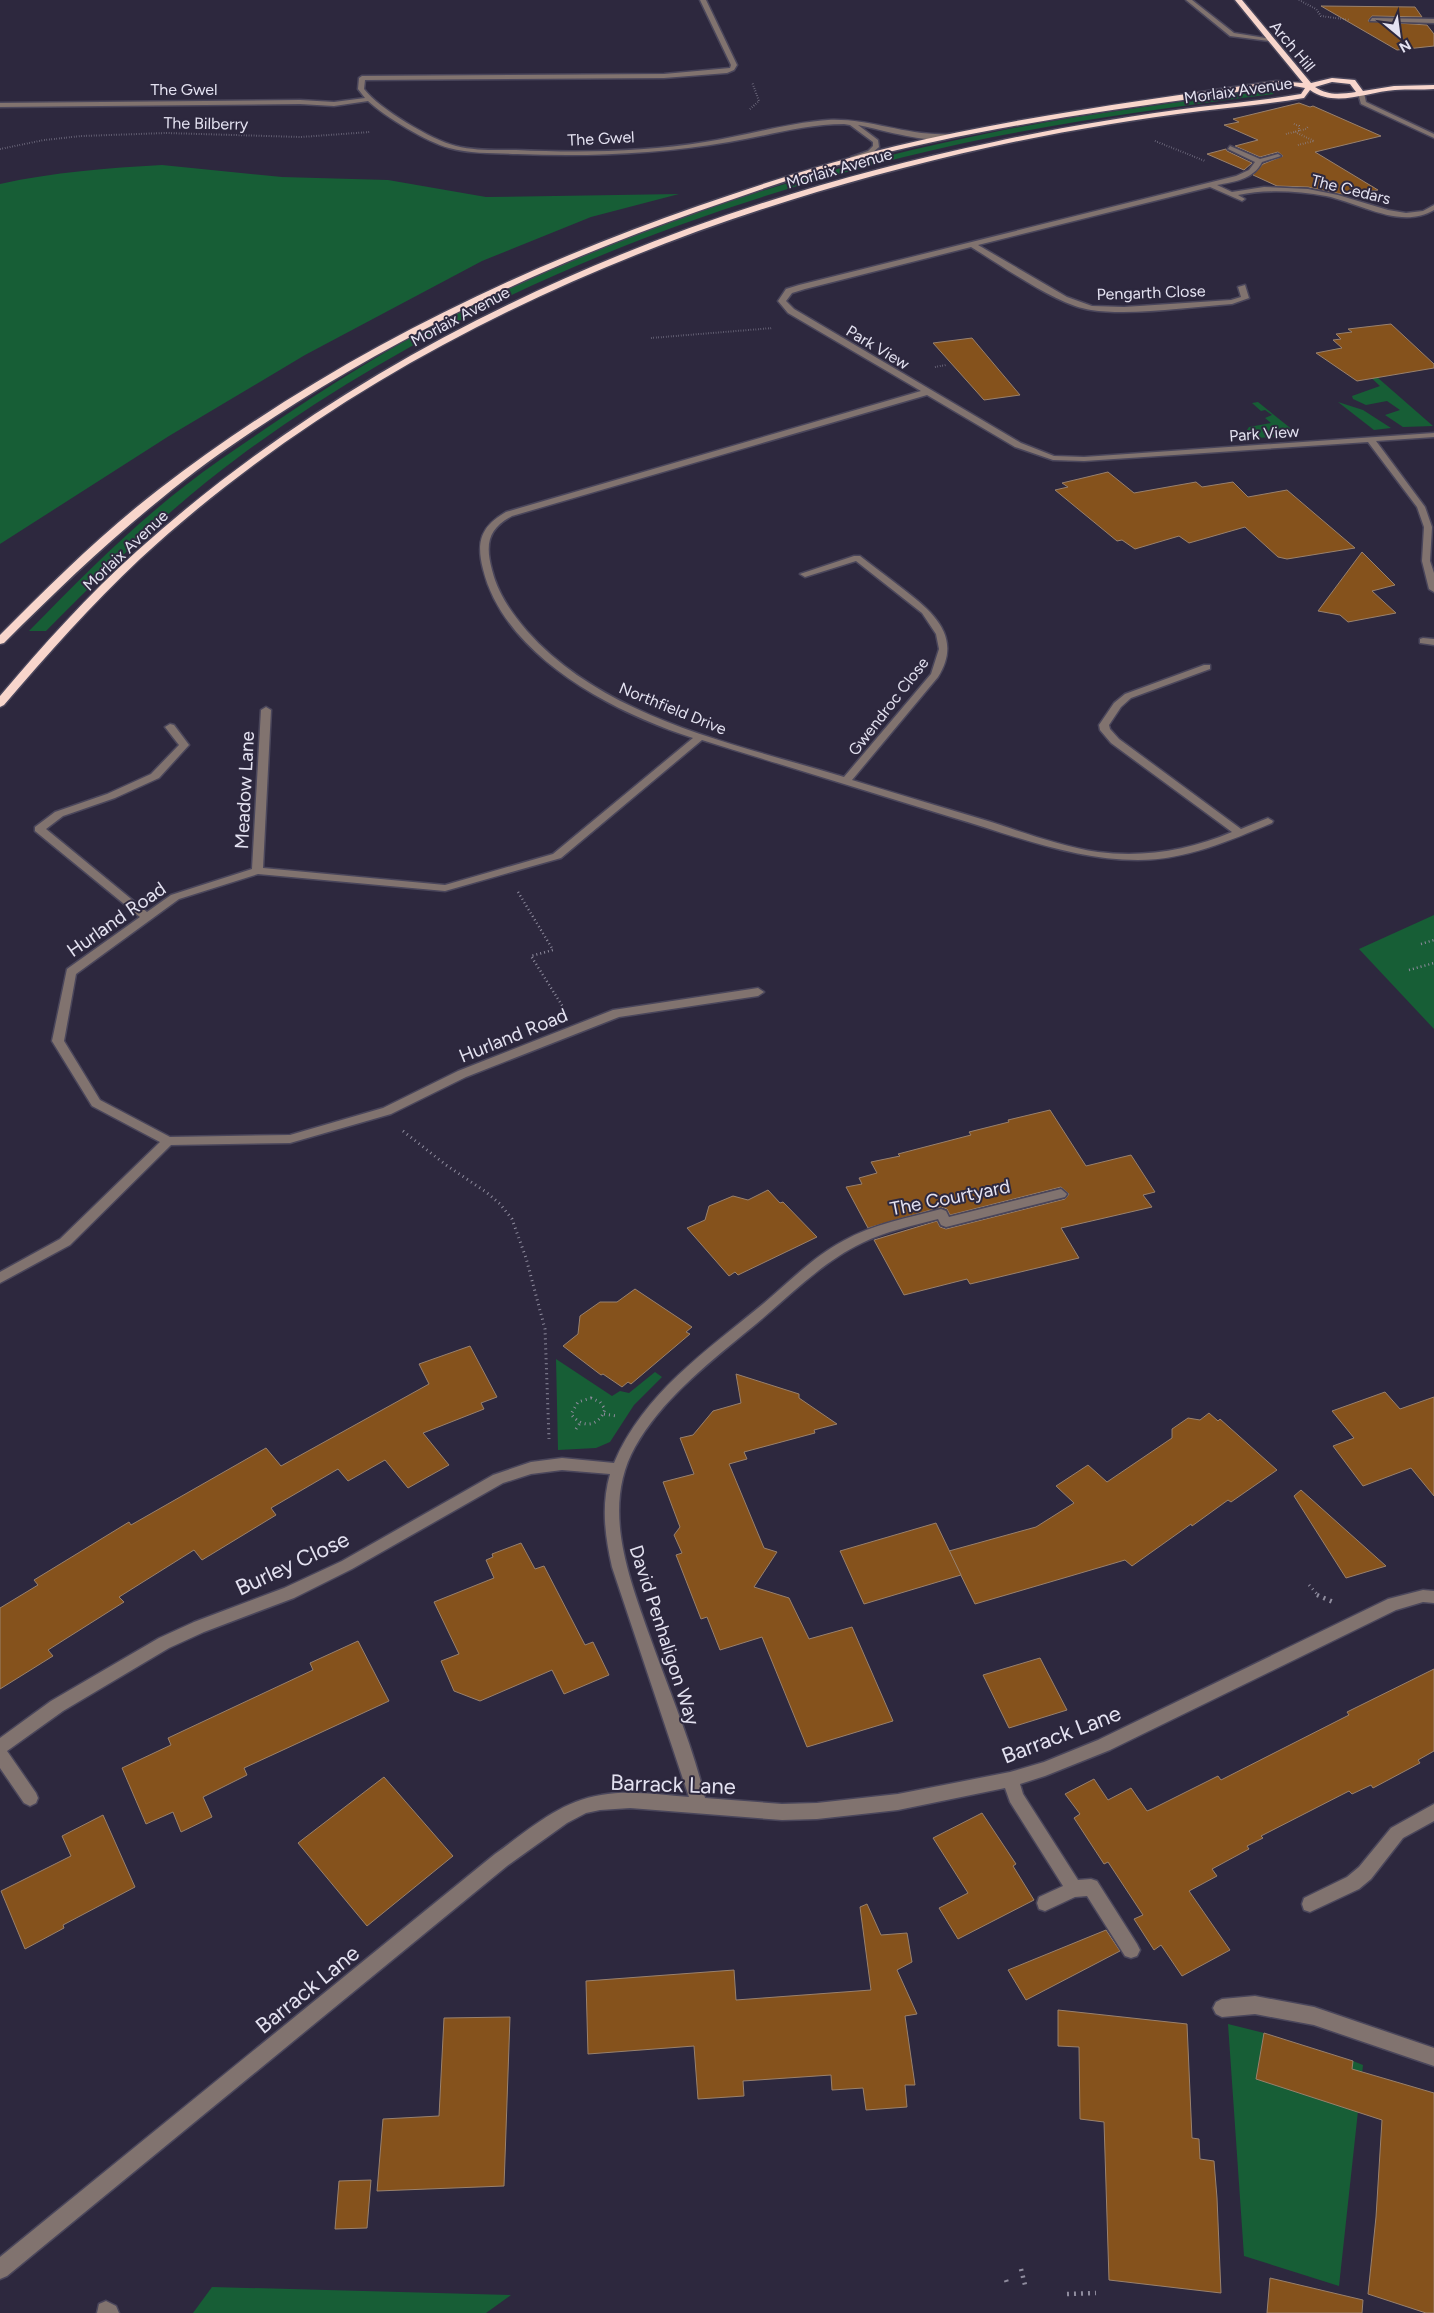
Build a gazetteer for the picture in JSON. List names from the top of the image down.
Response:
{
  "streets": {
    "highway": ["Arch Hill", "Morlaix Avenue"],
    "street": [
      "The Gwel",
      "The Cedars",
      "Pengarth Close",
      "Park View",
      "Gwendroc Close",
      "Northfield Drive",
      "Meadow Lane",
      "Hurland Road",
      "The Courtyard",
      "Burley Close",
      "David Penhaligon Way",
      "Barrack Lane"
    ],
    "path": ["The Bilberry"]
  },
  "crossings": [
    ["Arch Hill", "Morlaix Avenue"],
    ["The Gwel", "Morlaix Avenue"],
    ["The Gwel", "The Bilberry"],
    ["Pengarth Close", "Park View"],
    ["Park View", "Northfield Drive"],
    ["Gwendroc Close", "Northfield Drive"],
    ["Northfield Drive", "Hurland Road"],
    ["Meadow Lane", "Hurland Road"],
    ["The Courtyard", "David Penhaligon Way"],
    ["Burley Close", "David Penhaligon Way"],
    ["David Penhaligon Way", "Barrack Lane"]
  ],
  "north": "bottom right"
}
